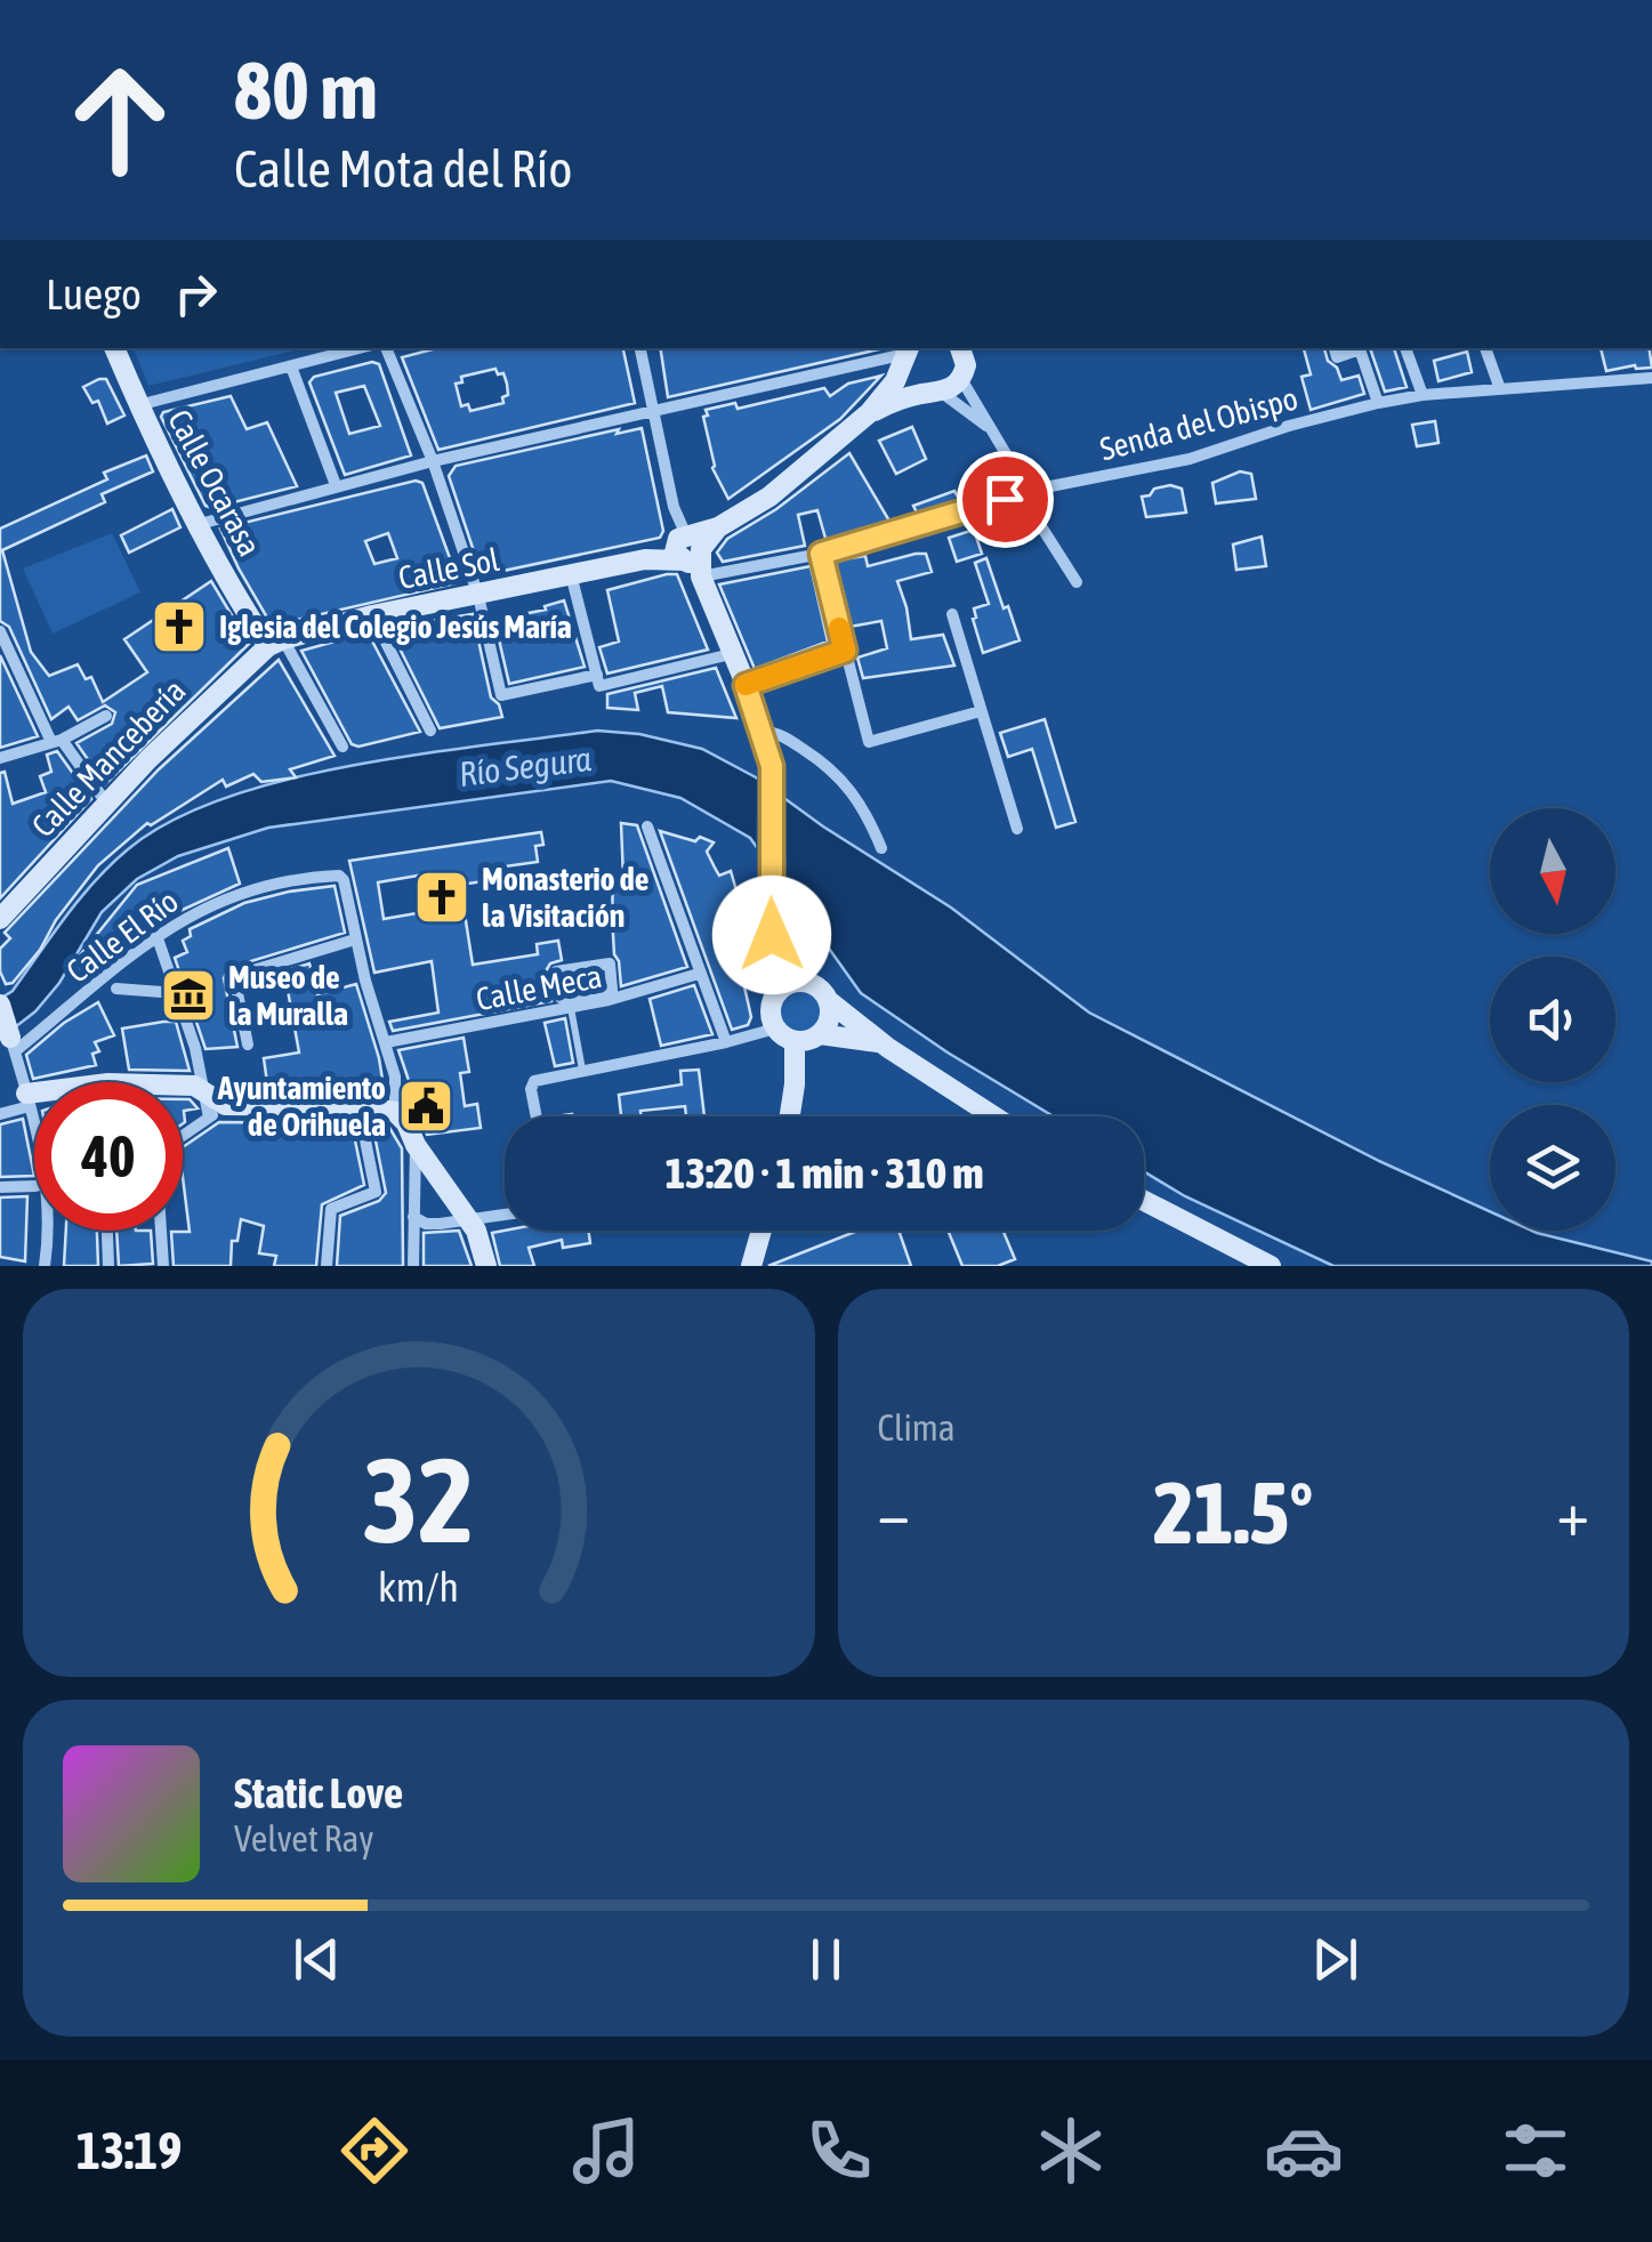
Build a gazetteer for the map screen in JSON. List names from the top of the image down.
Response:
{
  "streets": {
    "street": [
      "Senda del Obispo",
      "Calle Ocarasa",
      "Calle Sol",
      "Calle Mancebería",
      "Calle El Río",
      "Calle Meca"
    ]
  },
  "crossings": [
    ["Senda del Obispo", "Calle Sol"],
    ["Calle Ocarasa", "Calle Sol"],
    ["Calle Ocarasa", "Calle Mancebería"],
    ["Calle Sol", "Calle Mancebería"]
  ],
  "water": ["Río Segura"],
  "places": {
    "church": ["Iglesia del Colegio Jesús María", "Monasterio de la Visitación"],
    "museum": ["Museo de la Muralla"],
    "public building": ["Ayuntamiento de Orihuela"]
  },
  "north": "bottom",
  "page": {
    "turn": ["80 m", "Calle Mota del Río"],
    "then": "Luego",
    "limit": "40",
    "trip": "13:20 · 1 min · 310 m",
    "tile": "Clima",
    "heat": ["−", "21.5°", "+"],
    "song": ["Static Love", "Velvet Ray"],
    "tabs": "13:19",
    "gauge": ["32", "km/h"]
  }
}
